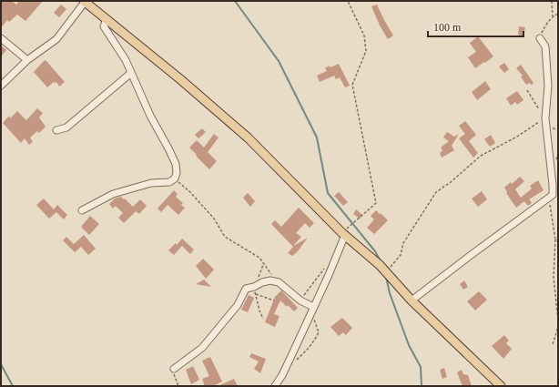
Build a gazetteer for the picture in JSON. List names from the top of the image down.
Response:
{
  "scale_bar": "100 m"
}
